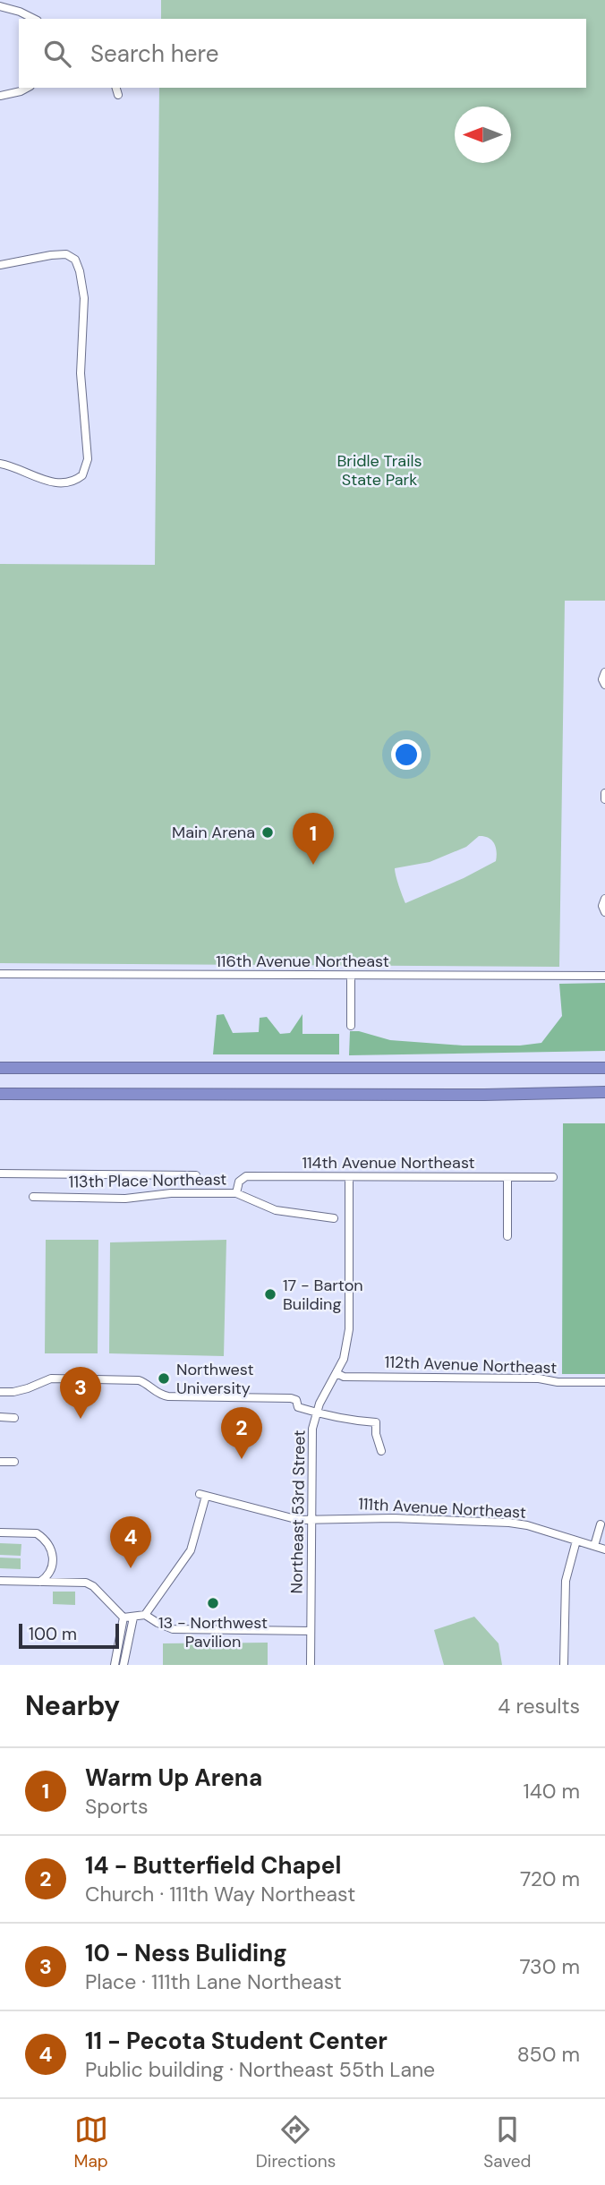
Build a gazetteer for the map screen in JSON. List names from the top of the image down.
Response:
{
  "streets": {
    "street": [
      "116th Avenue Northeast",
      "114th Avenue Northeast",
      "113th Place Northeast",
      "112th Avenue Northeast",
      "111th Avenue Northeast",
      "Northeast 53rd Street"
    ]
  },
  "crossings": [
    ["114th Avenue Northeast", "113th Place Northeast"],
    ["114th Avenue Northeast", "Northeast 53rd Street"],
    ["112th Avenue Northeast", "Northeast 53rd Street"],
    ["111th Avenue Northeast", "Northeast 53rd Street"]
  ],
  "parks": ["Bridle Trails State Park"],
  "places": [
    "Main Arena",
    "17 - Barton Building",
    "Northwest University",
    "13 - Northwest Pavilion"
  ],
  "scale_bar": "100 m",
  "north": "left",
  "page": {
    "search": "Search here",
    "pins": [
      "1",
      "3",
      "2",
      "4"
    ],
    "scale": "100 m",
    "heading": ["Nearby", "4 results"],
    "list": [
      {
        "mark": "1",
        "name": "Warm Up Arena",
        "note": "Sports",
        "value": "140 m"
      },
      {
        "mark": "2",
        "name": "14 - Butterfield Chapel",
        "note": "Church · 111th Way Northeast",
        "value": "720 m"
      },
      {
        "mark": "3",
        "name": "10 - Ness Buliding",
        "note": "Place · 111th Lane Northeast",
        "value": "730 m"
      },
      {
        "mark": "4",
        "name": "11 - Pecota Student Center",
        "note": "Public building · Northeast 55th Lane",
        "value": "850 m"
      }
    ],
    "nav": ["Map", "Directions", "Saved"]
  }
}
